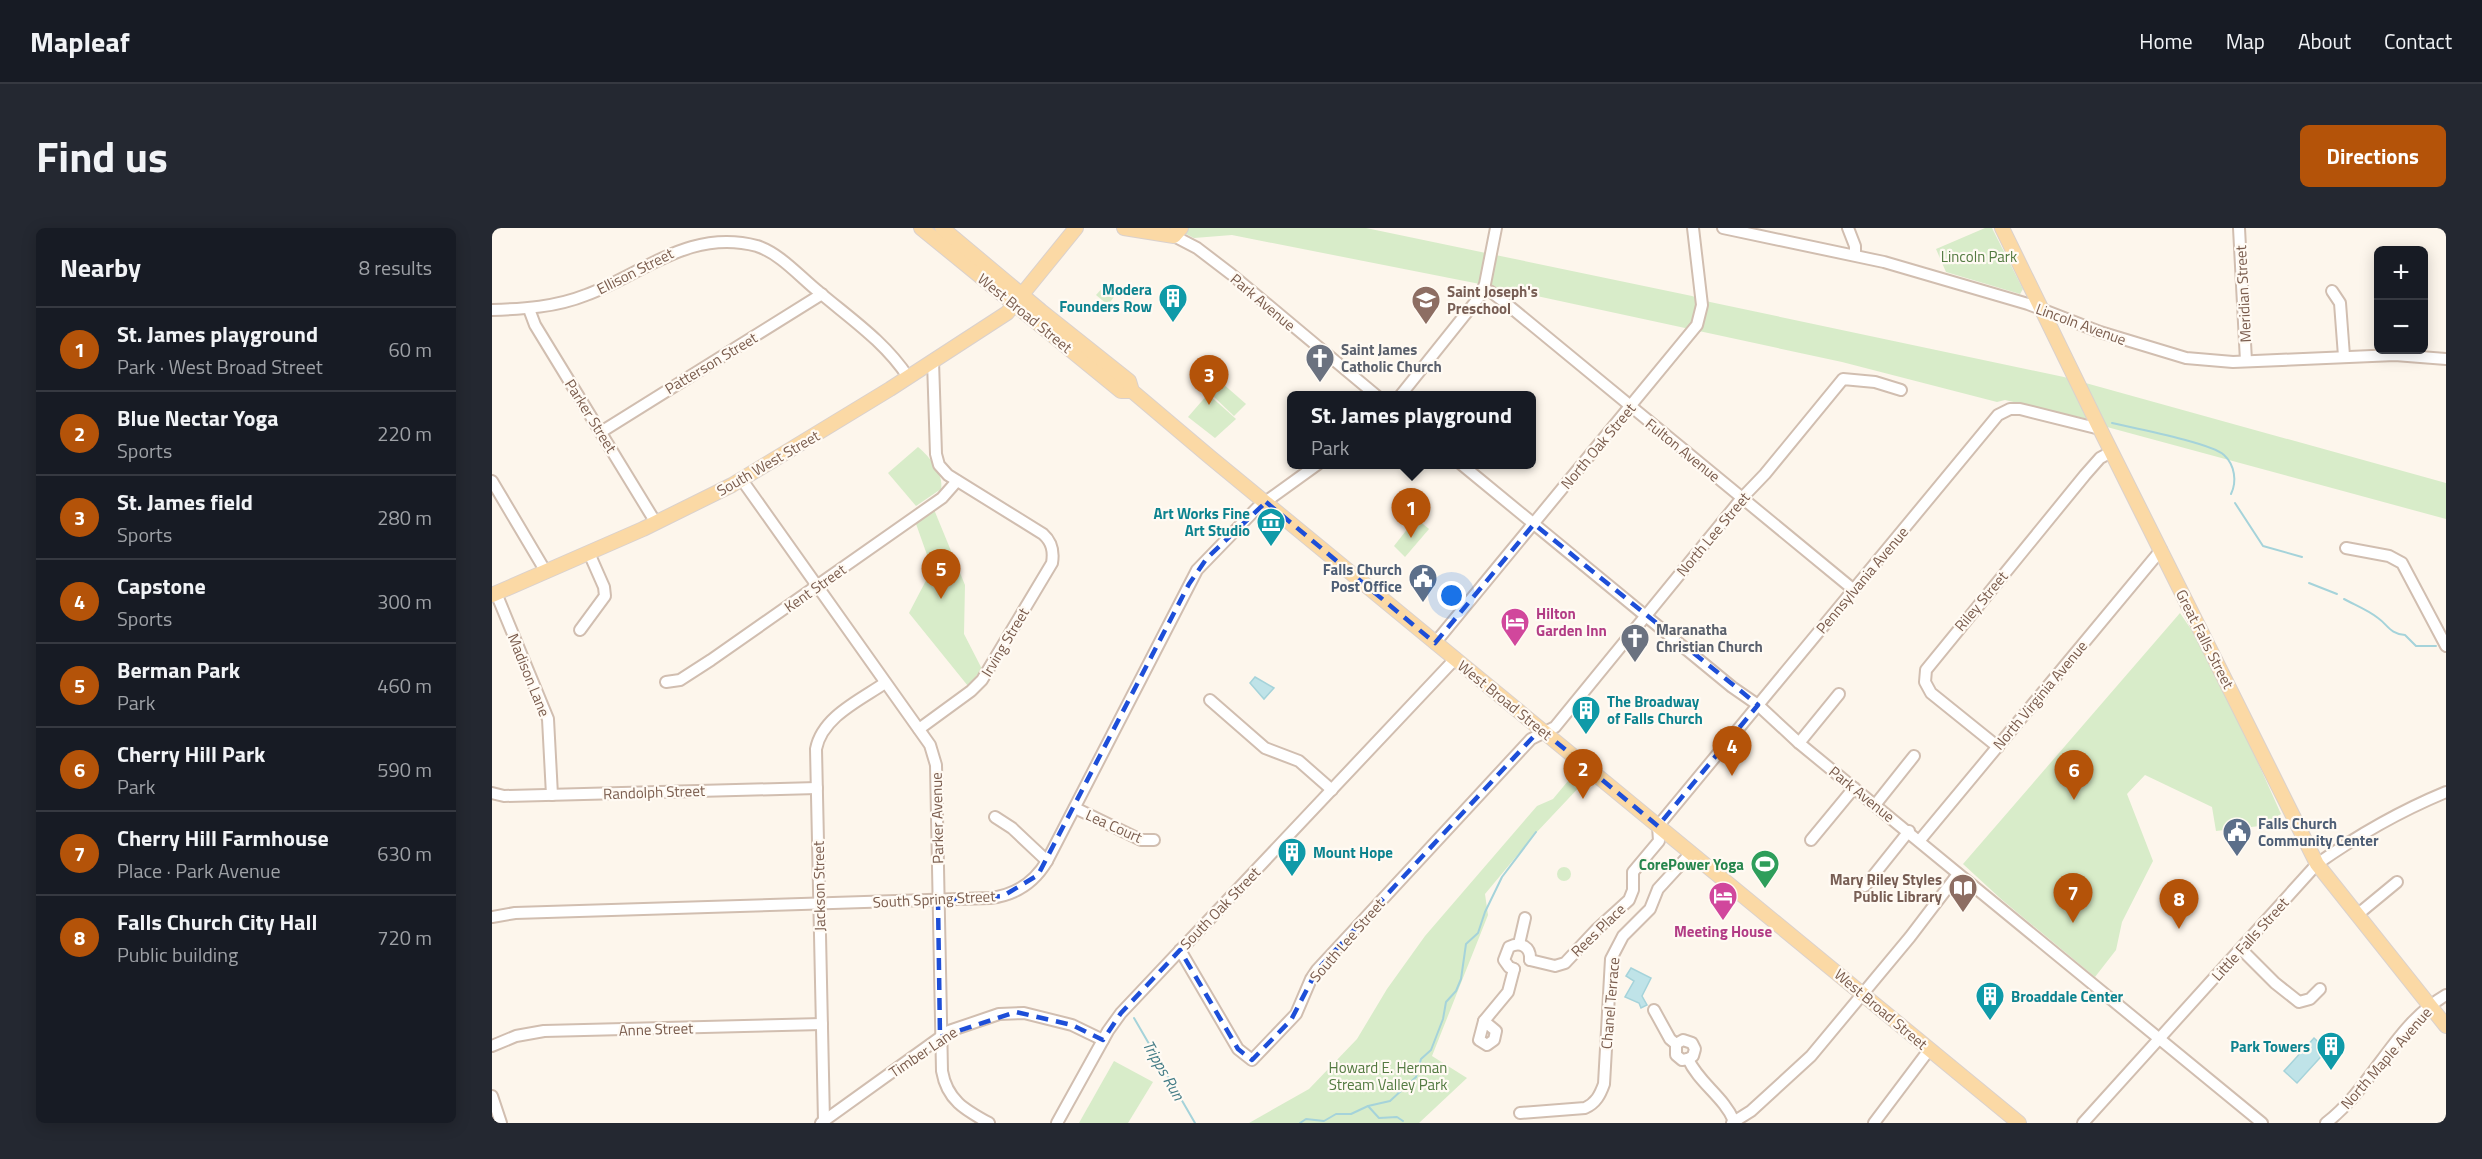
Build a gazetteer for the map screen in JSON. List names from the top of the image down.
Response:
{
  "streets": {
    "main road": ["West Broad Street", "South West Street", "Great Falls Street"],
    "street": [
      "Ellison Street",
      "Meridian Street",
      "Park Avenue",
      "Lincoln Avenue",
      "Patterson Street",
      "Parker Street",
      "North Oak Street",
      "Fulton Avenue",
      "North Lee Street",
      "Pennsylvania Avenue",
      "Kent Street",
      "Riley Street",
      "Irving Street",
      "Madison Lane",
      "North Virginia Avenue",
      "Randolph Street",
      "Parker Avenue",
      "Lea Court",
      "Jackson Street",
      "South Spring Street",
      "South Oak Street",
      "Rees Place",
      "Little Falls Street",
      "South Lee Street",
      "Chanel Terrace",
      "Anne Street",
      "Timber Lane",
      "North Maple Avenue"
    ]
  },
  "crossings": [
    ["Ellison Street", "Patterson Street"],
    ["Ellison Street", "Parker Street"],
    ["Ellison Street", "South West Street"],
    ["Meridian Street", "Lincoln Avenue"],
    ["Park Avenue", "North Oak Street"],
    ["Park Avenue", "North Lee Street"],
    ["Park Avenue", "Pennsylvania Avenue"],
    ["Park Avenue", "North Virginia Avenue"],
    ["Park Avenue", "Little Falls Street"],
    ["West Broad Street", "North Oak Street"],
    ["West Broad Street", "South West Street"],
    ["West Broad Street", "North Lee Street"],
    ["West Broad Street", "Pennsylvania Avenue"],
    ["West Broad Street", "South Spring Street"],
    ["West Broad Street", "South Oak Street"],
    ["West Broad Street", "Rees Place"],
    ["West Broad Street", "South Lee Street"],
    ["West Broad Street", "Chanel Terrace"],
    ["Lincoln Avenue", "Great Falls Street"],
    ["Patterson Street", "Parker Street"],
    ["Parker Street", "South West Street"],
    ["North Oak Street", "Fulton Avenue"],
    ["Fulton Avenue", "North Lee Street"],
    ["Fulton Avenue", "Pennsylvania Avenue"],
    ["South West Street", "Madison Lane"],
    ["South West Street", "Parker Avenue"],
    ["North Lee Street", "South Lee Street"],
    ["Pennsylvania Avenue", "Great Falls Street"],
    ["Pennsylvania Avenue", "Rees Place"],
    ["Kent Street", "Irving Street"],
    ["Kent Street", "Parker Avenue"],
    ["Riley Street", "Great Falls Street"],
    ["Riley Street", "North Virginia Avenue"],
    ["Great Falls Street", "North Virginia Avenue"],
    ["Great Falls Street", "Little Falls Street"],
    ["Great Falls Street", "North Maple Avenue"],
    ["Irving Street", "Parker Avenue"],
    ["Madison Lane", "Randolph Street"],
    ["Randolph Street", "Jackson Street"],
    ["Parker Avenue", "Jackson Street"],
    ["Parker Avenue", "South Spring Street"],
    ["Parker Avenue", "Timber Lane"],
    ["Lea Court", "South Spring Street"],
    ["Jackson Street", "South Spring Street"],
    ["Jackson Street", "Anne Street"],
    ["Jackson Street", "Timber Lane"],
    ["South Oak Street", "South Lee Street"],
    ["South Oak Street", "Timber Lane"]
  ],
  "water": ["Tripps Run"],
  "parks": ["Lincoln Park", "Howard E. Herman Stream Valley Park"],
  "places": {
    "building": [
      "Modera Founders Row",
      "The Broadway of Falls Church",
      "Mount Hope",
      "Broaddale Center",
      "Park Towers"
    ],
    "school or university": ["Saint Joseph's Preschool"],
    "church": ["Saint James Catholic Church", "Maranatha Christian Church"],
    "museum": ["Art Works Fine Art Studio"],
    "public building": ["Falls Church Post Office", "Falls Church Community Center"],
    "hotel": ["Hilton Garden Inn", "Meeting House"],
    "sports": ["CorePower Yoga"],
    "library": ["Mary Riley Styles Public Library"]
  },
  "page": {
    "header": "Mapleaf",
    "nav": [
      "Home",
      "Map",
      "About",
      "Contact"
    ],
    "title": "Find us",
    "buttons": "Directions",
    "heading": ["Nearby", "8 results"],
    "map_buttons": ["+", "−"],
    "list": [
      {
        "mark": "1",
        "name": "St. James playground",
        "note": "Park · West Broad Street",
        "value": "60 m"
      },
      {
        "mark": "2",
        "name": "Blue Nectar Yoga",
        "note": "Sports",
        "value": "220 m"
      },
      {
        "mark": "3",
        "name": "St. James field",
        "note": "Sports",
        "value": "280 m"
      },
      {
        "mark": "4",
        "name": "Capstone",
        "note": "Sports",
        "value": "300 m"
      },
      {
        "mark": "5",
        "name": "Berman Park",
        "note": "Park",
        "value": "460 m"
      },
      {
        "mark": "6",
        "name": "Cherry Hill Park",
        "note": "Park",
        "value": "590 m"
      },
      {
        "mark": "7",
        "name": "Cherry Hill Farmhouse",
        "note": "Place · Park Avenue",
        "value": "630 m"
      },
      {
        "mark": "8",
        "name": "Falls Church City Hall",
        "note": "Public building",
        "value": "720 m"
      }
    ],
    "pins": [
      "3",
      "1",
      "5",
      "4",
      "2",
      "6",
      "7",
      "8"
    ],
    "popup": ["St. James playground", "Park"]
  }
}
